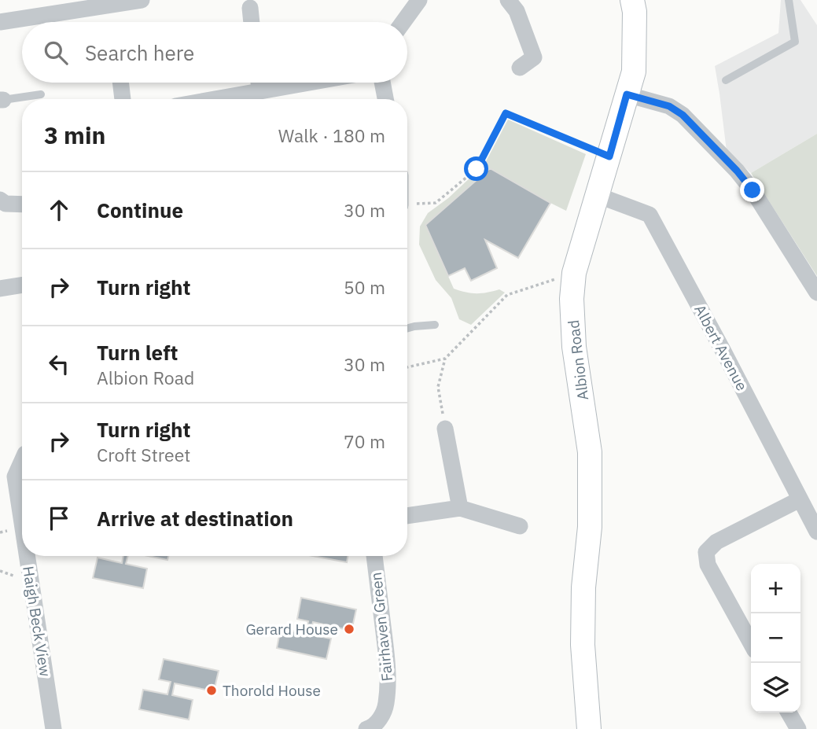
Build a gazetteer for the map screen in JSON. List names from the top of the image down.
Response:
{
  "streets": {
    "street": [
      "Albert Avenue",
      "Albion Road",
      "Haigh Beck View",
      "Fairhaven Green"
    ]
  },
  "crossings": [
    ["Albert Avenue", "Albion Road"]
  ],
  "places": ["Gerard House", "Thorold House"],
  "page": {
    "search": "Search here",
    "heading": ["3 min", "Walk · 180 m"],
    "list": [
      ["Continue", "30 m"],
      ["Turn right", "50 m"],
      ["Turn left", "Albion Road", "30 m"],
      ["Turn right", "Croft Street", "70 m"],
      "Arrive at destination"
    ],
    "map_buttons": ["+", "−"]
  }
}
